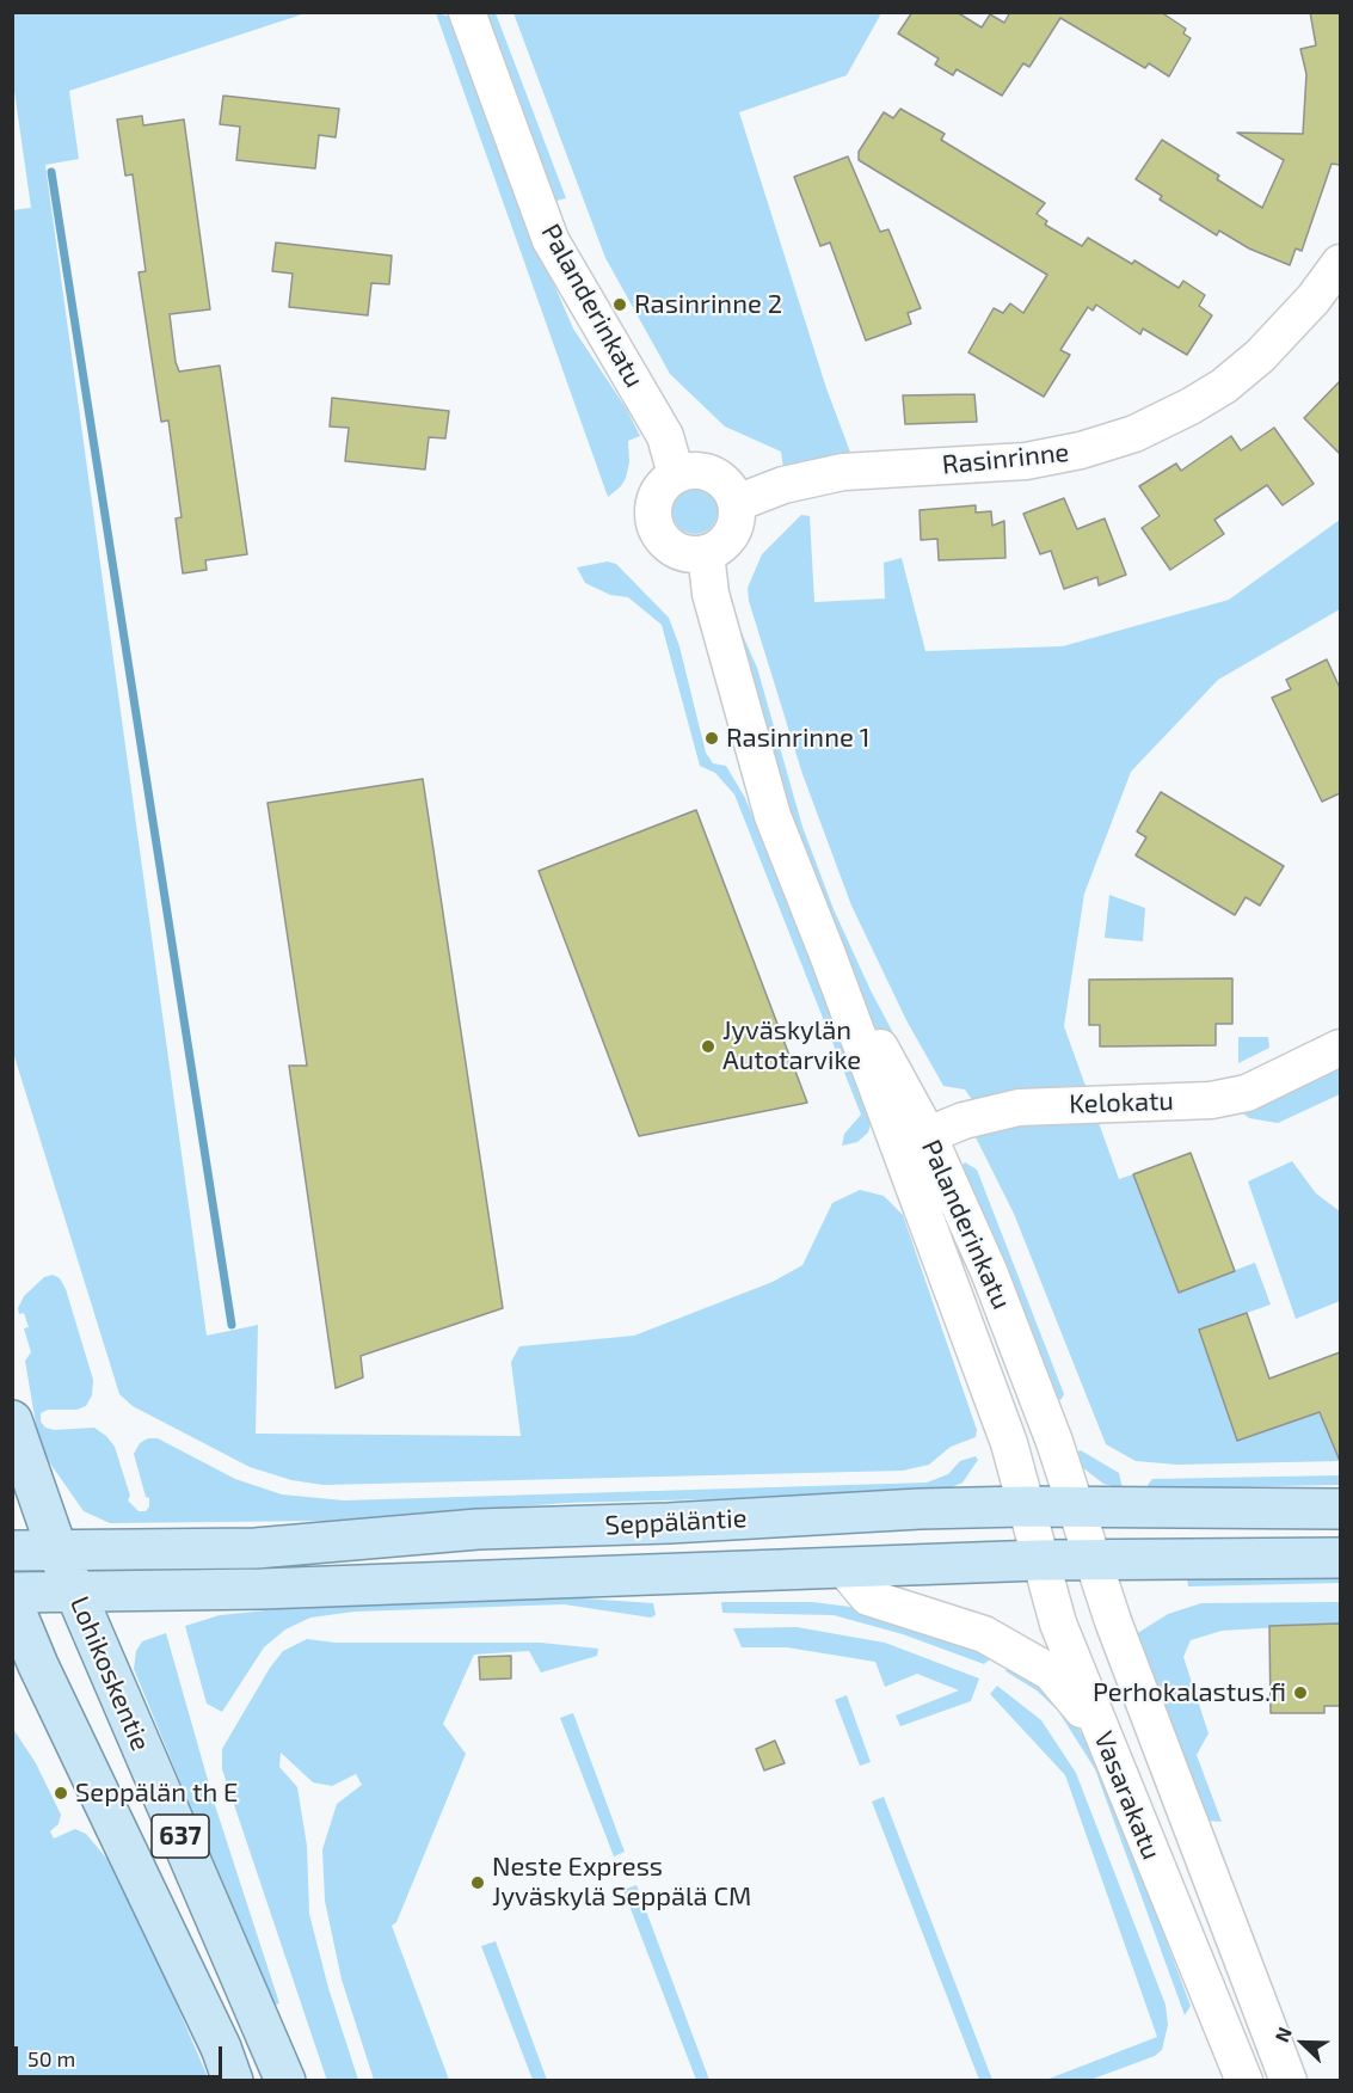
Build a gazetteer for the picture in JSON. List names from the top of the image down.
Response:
{
  "streets": {
    "main road": ["Seppäläntie", "Lohikoskentie", "637"],
    "street": [
      "Palanderinkatu",
      "Rasinrinne",
      "Kelokatu",
      "Vasarakatu"
    ]
  },
  "crossings": [
    ["Palanderinkatu", "Rasinrinne"],
    ["Palanderinkatu", "Kelokatu"],
    ["Palanderinkatu", "Seppäläntie"],
    ["Palanderinkatu", "Vasarakatu"],
    ["Seppäläntie", "Lohikoskentie"],
    ["Seppäläntie", "Vasarakatu"]
  ],
  "places": [
    "Rasinrinne 2",
    "Rasinrinne 1",
    "Jyväskylän Autotarvike",
    "Perhokalastus.fi",
    "Seppälän th E",
    "Neste Express Jyväskylä Seppälä CM"
  ],
  "scale_bar": "50 m",
  "north": "top left"
}
